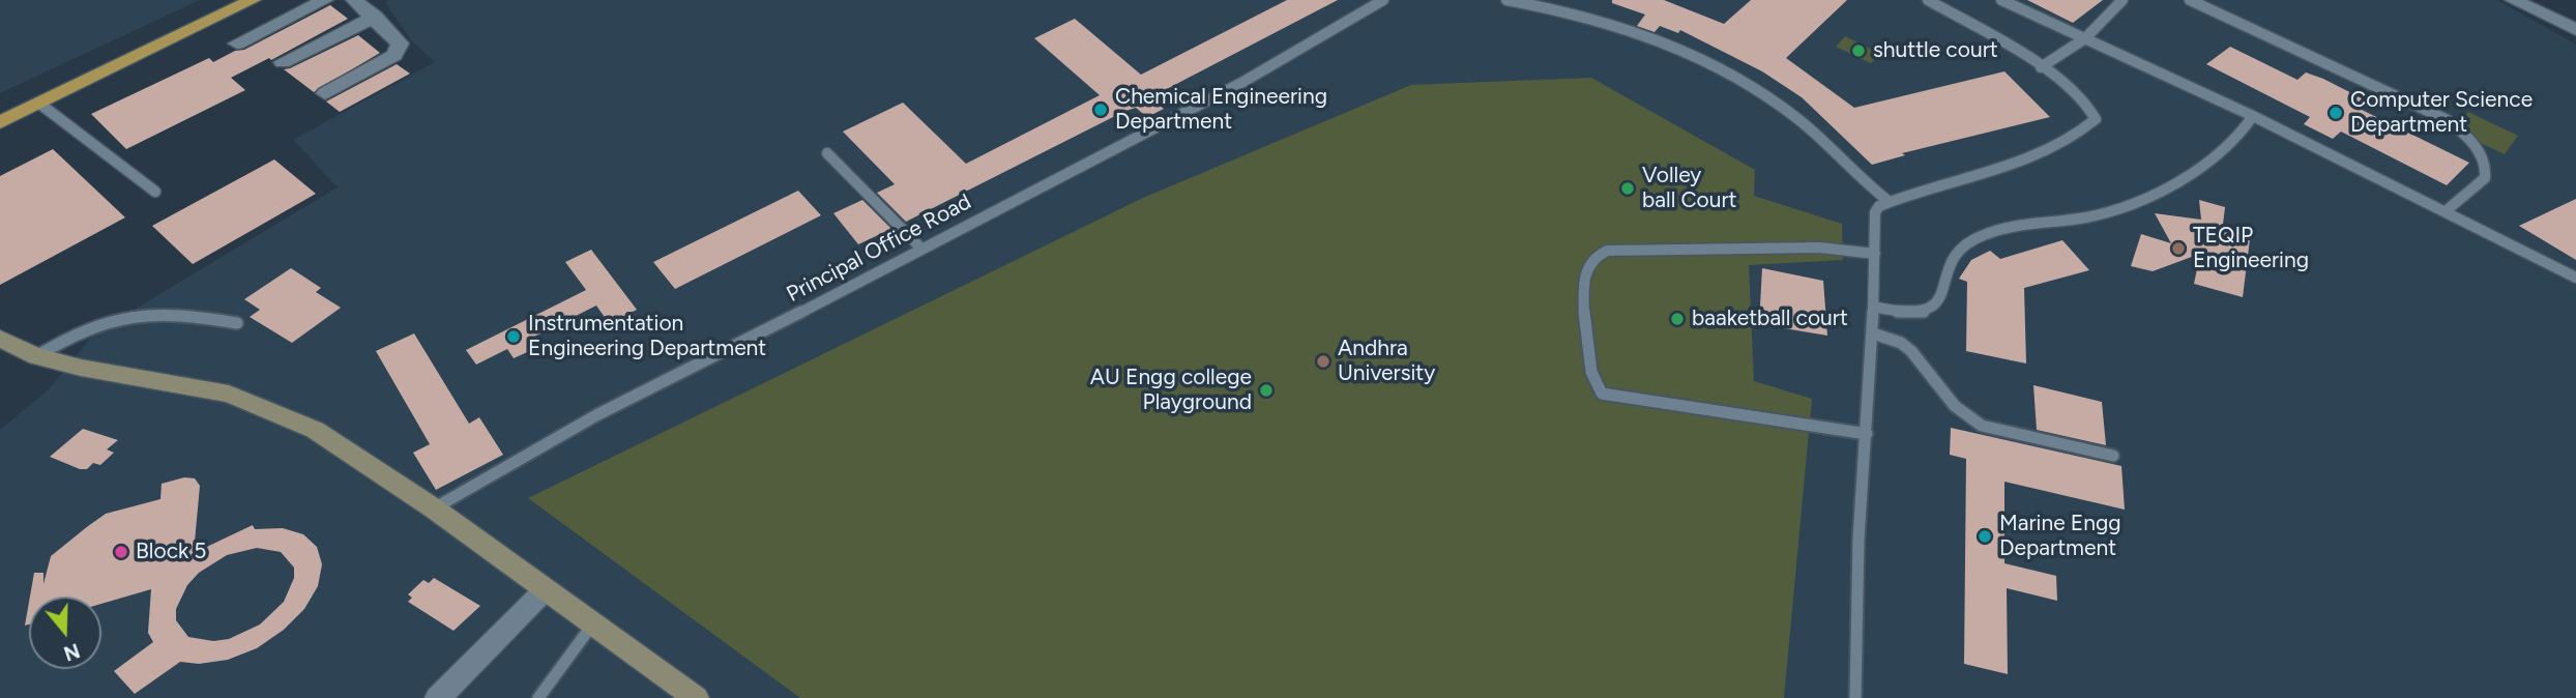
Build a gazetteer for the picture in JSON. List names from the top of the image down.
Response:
{
  "streets": {
    "lane": ["Principal Office Road"]
  },
  "places": [
    "shuttle court",
    "Chemical Engineering Department",
    "Computer Science Department",
    "Volley ball Court",
    "TEQIP Engineering",
    "baaketball court",
    "Instrumentation Engineering Department",
    "Andhra University",
    "AU Engg college Playground",
    "Marine Engg Department",
    "Block 5"
  ],
  "north": "bottom"
}
